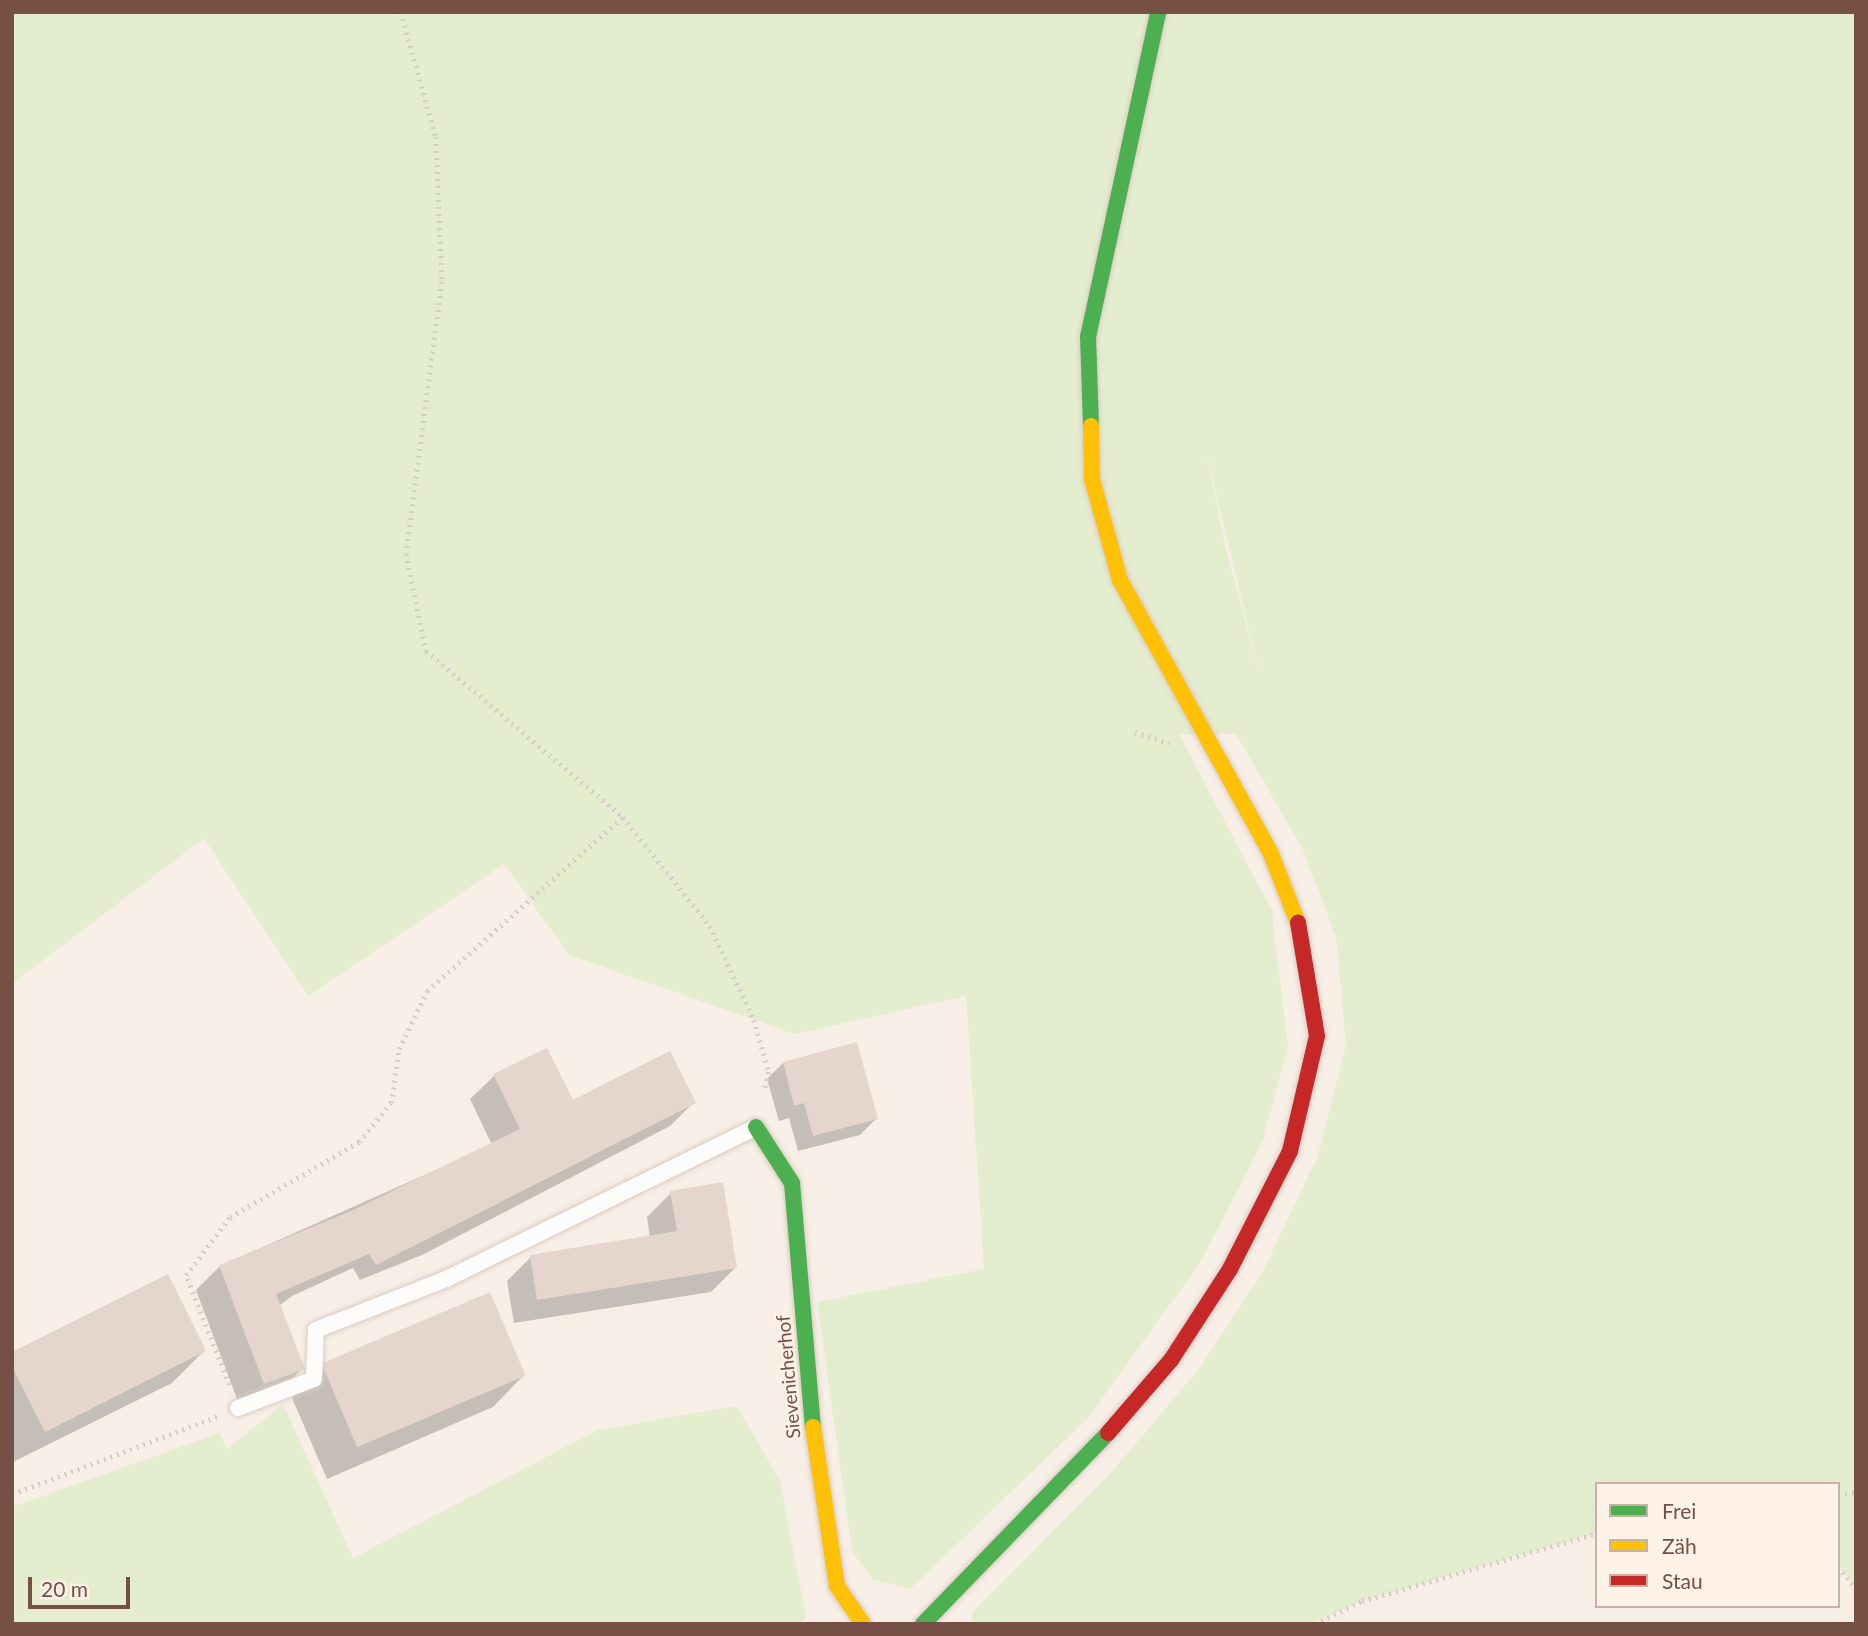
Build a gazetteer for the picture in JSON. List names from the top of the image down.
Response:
{
  "streets": {
    "main road": ["Sievenicherhof"]
  },
  "legend": ["Frei", "Zäh", "Stau"],
  "scale_bar": "20 m"
}
